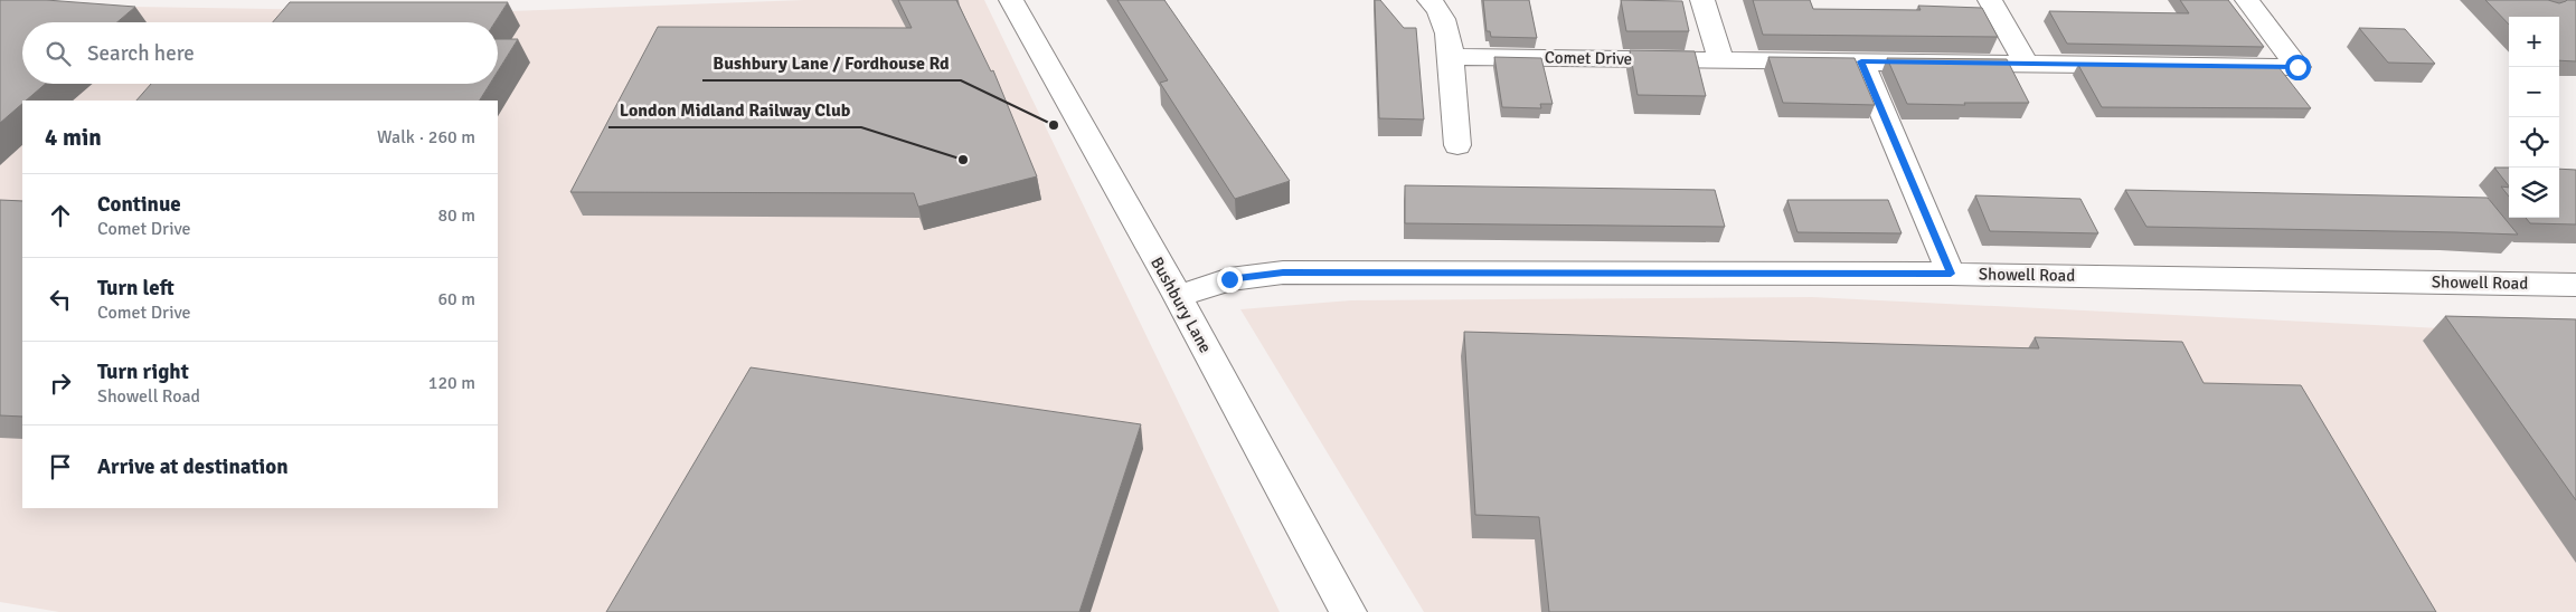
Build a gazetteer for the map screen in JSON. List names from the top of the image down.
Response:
{
  "streets": {
    "street": ["Comet Drive", "Showell Road", "Bushbury Lane"]
  },
  "crossings": [
    ["Showell Road", "Bushbury Lane"]
  ],
  "places": ["Bushbury Lane / Fordhouse Rd", "London Midland Railway Club"],
  "page": {
    "map_buttons": ["+", "−"],
    "search": "Search here",
    "heading": ["4 min", "Walk · 260 m"],
    "list": [
      ["Continue", "Comet Drive", "80 m"],
      ["Turn left", "Comet Drive", "60 m"],
      ["Turn right", "Showell Road", "120 m"],
      "Arrive at destination"
    ]
  }
}
